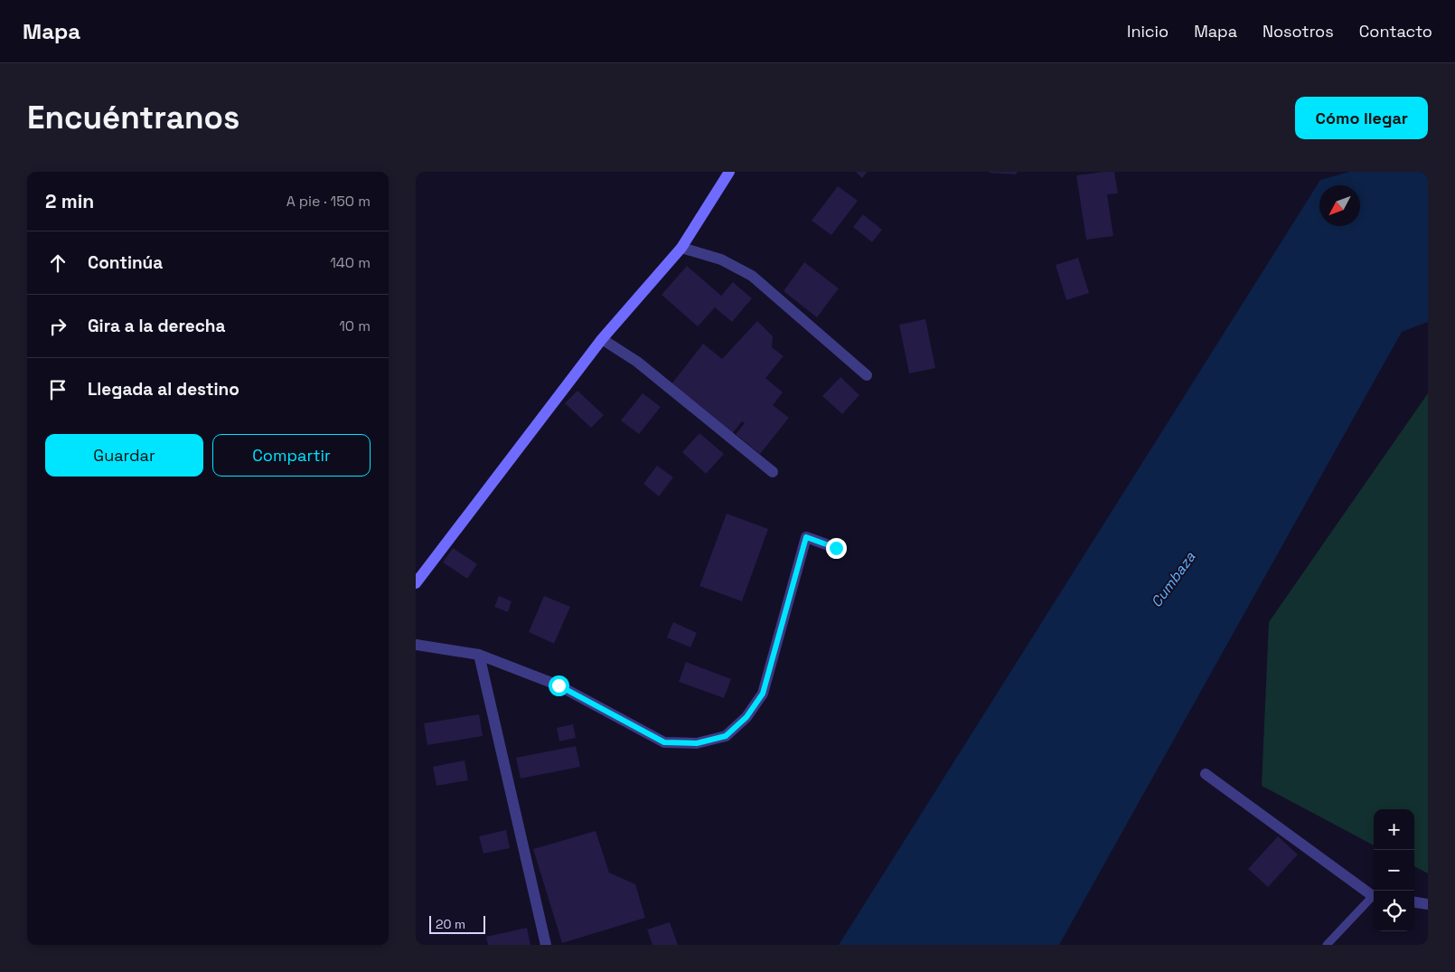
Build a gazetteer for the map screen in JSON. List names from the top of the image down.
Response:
{
  "water": ["Cumbaza"],
  "scale_bar": "20 m",
  "north": "bottom left",
  "page": {
    "header": "Mapa",
    "nav": [
      "Inicio",
      "Mapa",
      "Nosotros",
      "Contacto"
    ],
    "buttons": [
      "Cómo llegar",
      ["Guardar", "Compartir"]
    ],
    "title": "Encuéntranos",
    "heading": ["2 min", "A pie · 150 m"],
    "list": [
      ["Continúa", "140 m"],
      ["Gira a la derecha", "10 m"],
      "Llegada al destino"
    ],
    "map_buttons": ["+", "−"],
    "scale": "20 m"
  }
}
